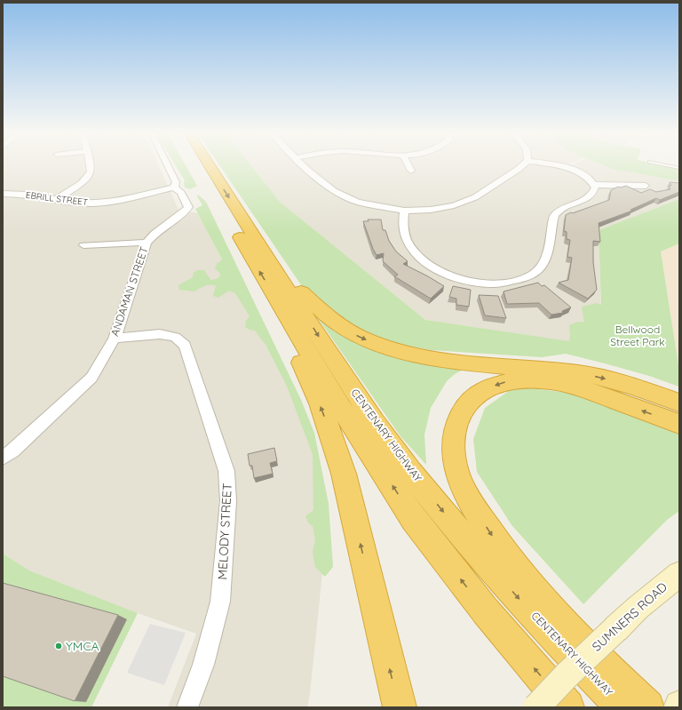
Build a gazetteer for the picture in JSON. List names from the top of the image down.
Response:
{
  "streets": {
    "highway": ["CENTENARY HIGHWAY"],
    "main road": ["SUMNERS ROAD"],
    "street": ["EBRILL STREET", "ANDAMAN STREET", "MELODY STREET"]
  },
  "crossings": [
    ["EBRILL STREET", "ANDAMAN STREET"],
    ["ANDAMAN STREET", "MELODY STREET"]
  ],
  "parks": ["Bellwood Street Park"],
  "places": ["YMCA"]
}
